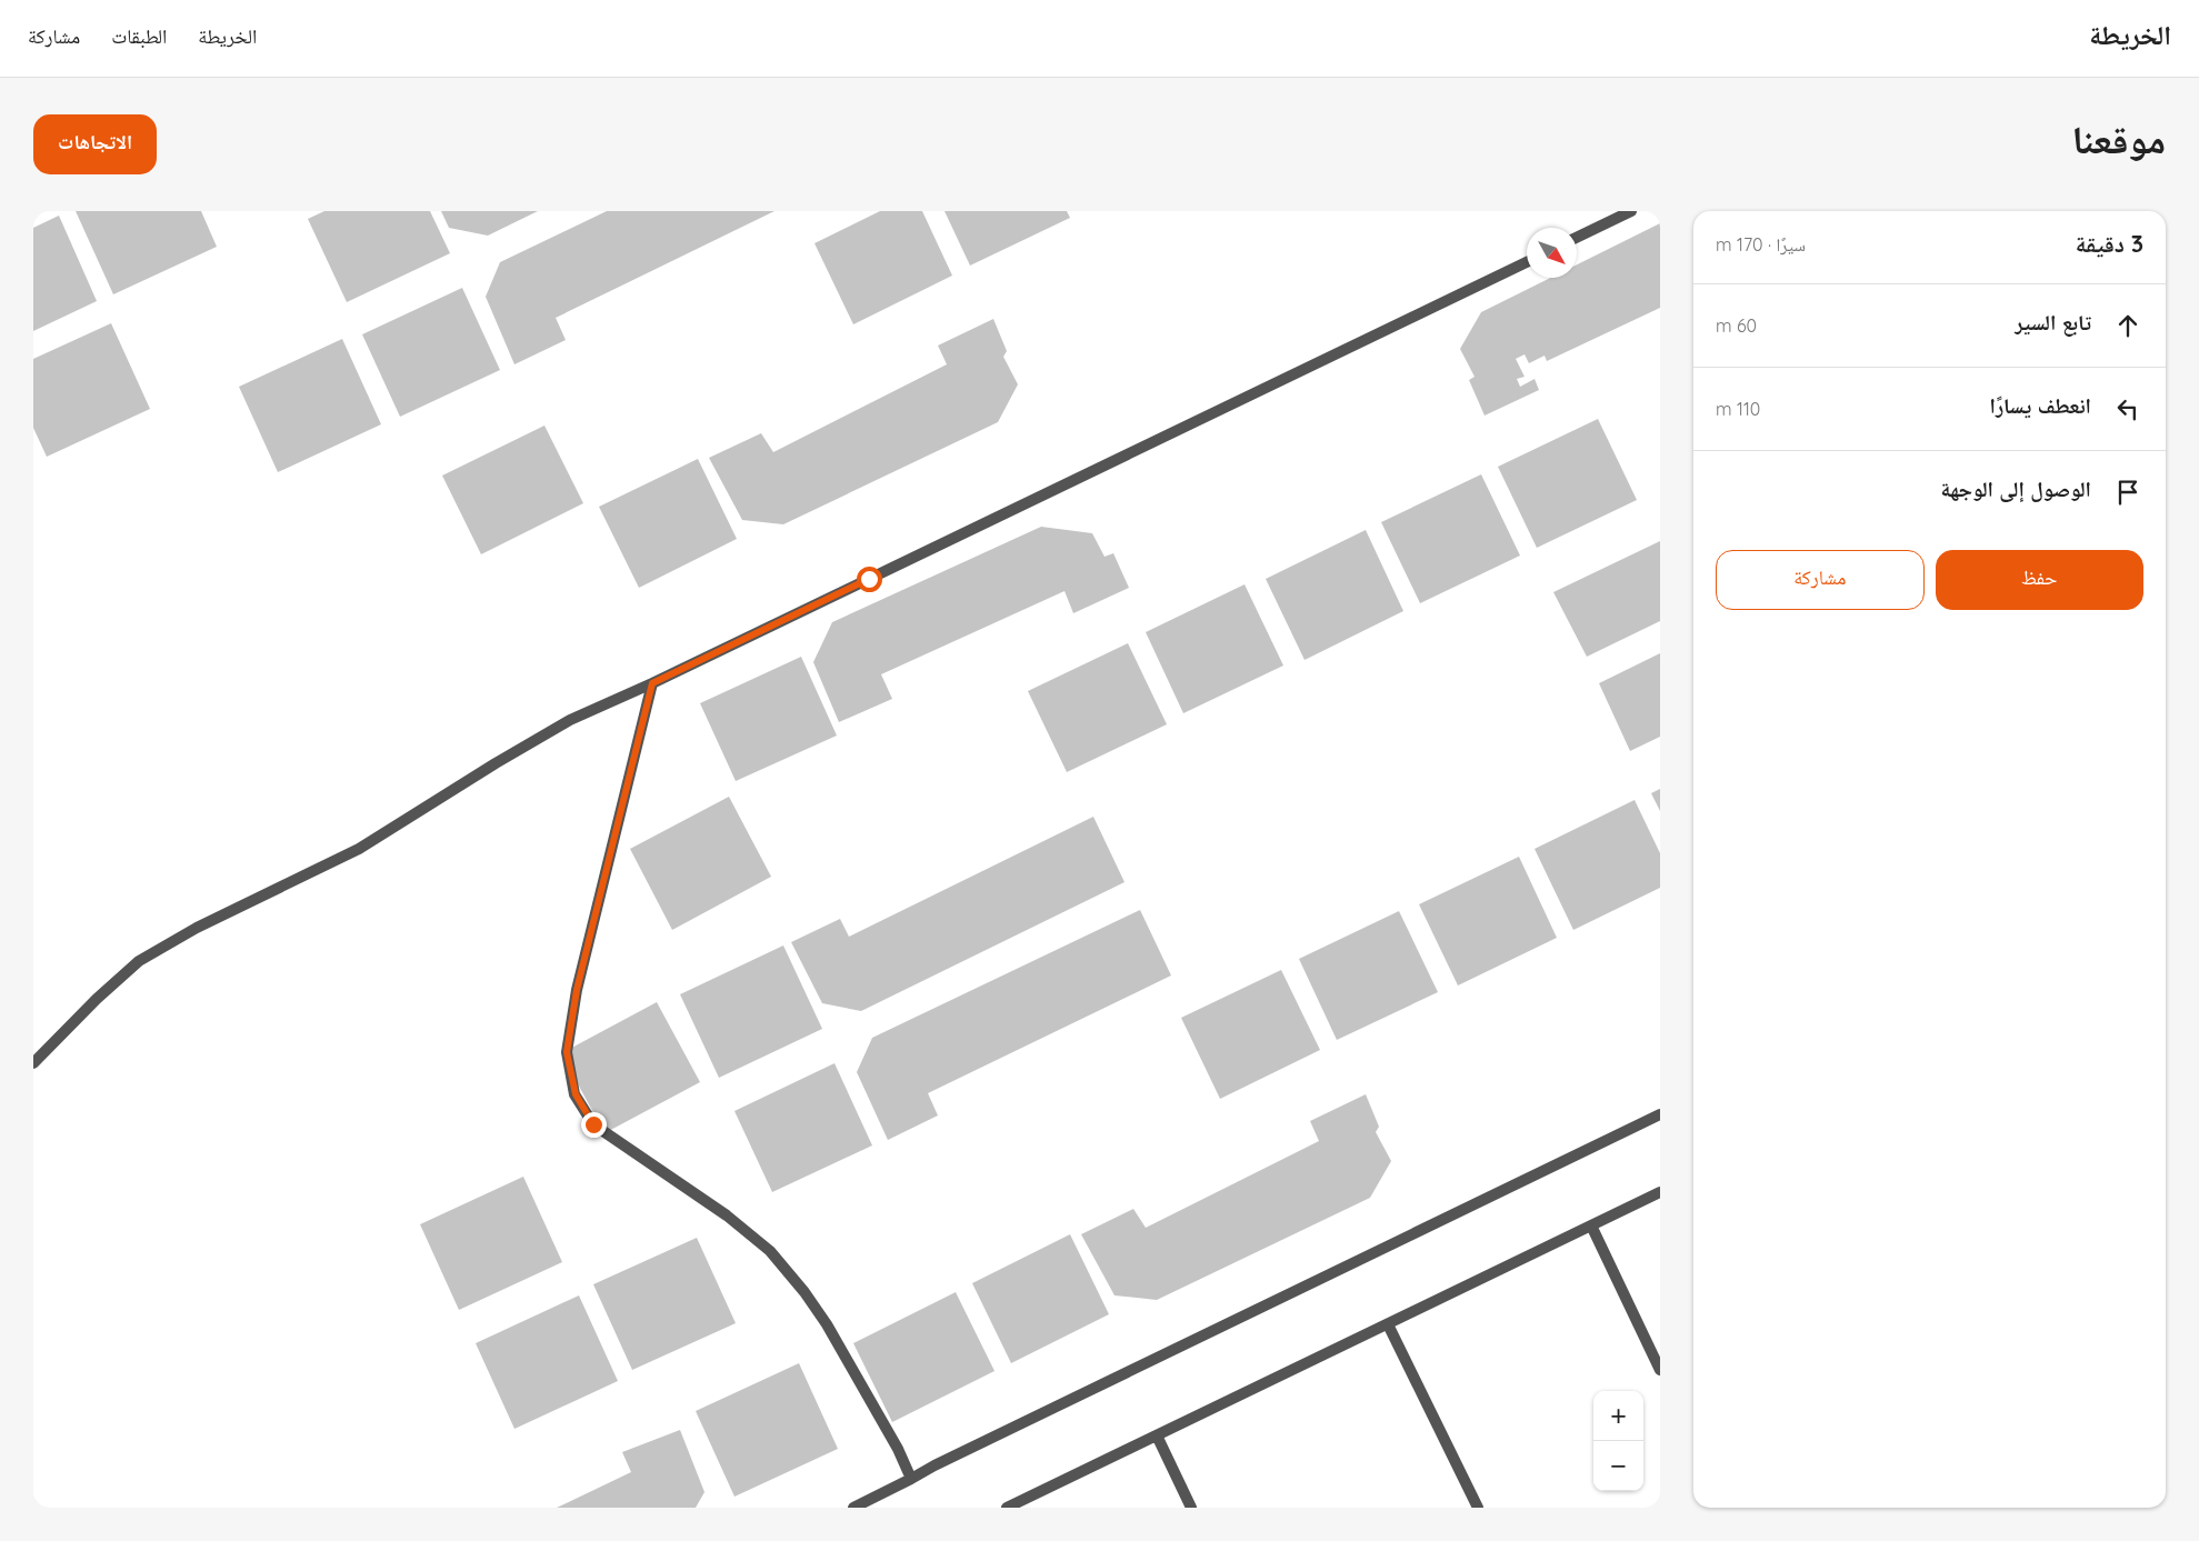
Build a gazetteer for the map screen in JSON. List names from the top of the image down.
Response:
{
  "north": "bottom right",
  "page": {
    "header": "الخريطة",
    "nav": ["الخريطة", "الطبقات", "مشاركة"],
    "title": "موقعنا",
    "buttons": [
      "الاتجاهات",
      ["حفظ", "مشاركة"]
    ],
    "heading": ["3 دقيقة", "سيرًا · 170 m"],
    "list": [
      ["تابع السير", "60 m"],
      ["انعطف يسارًا", "110 m"],
      "الوصول إلى الوجهة"
    ],
    "map_buttons": ["+", "−"]
  }
}
